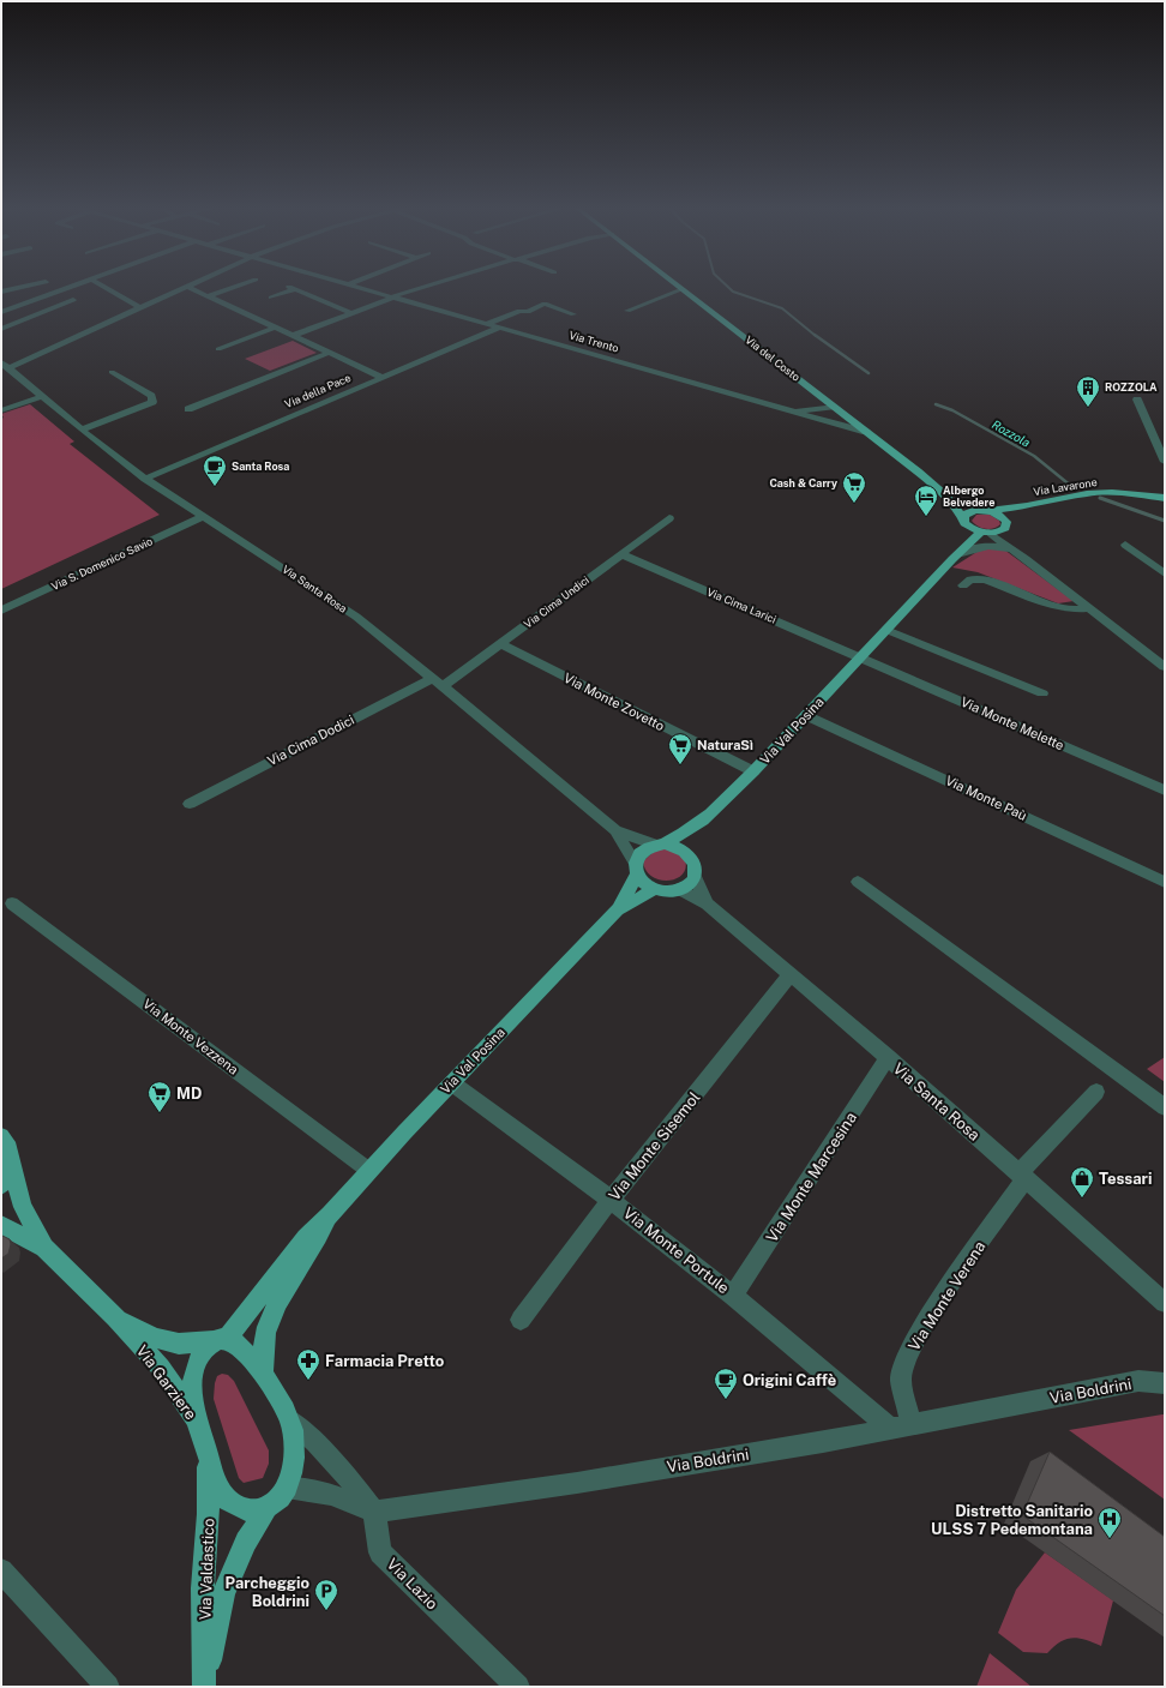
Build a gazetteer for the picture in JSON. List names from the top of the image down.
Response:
{
  "streets": {
    "main road": [
      "Via del Costo",
      "Via Lavarone",
      "Via Val Posina",
      "Via Garziere",
      "Via Valdastico"
    ],
    "street": [
      "Via Trento",
      "Via della Pace",
      "Via S. Domenico Savio",
      "Via Santa Rosa",
      "Via Cima Undici",
      "Via Cima Larici",
      "Via Monte Zovetto",
      "Via Monte Melette",
      "Via Cima Dodici",
      "Via Monte Paù",
      "Via Monte Vezzena",
      "Via Monte Sisemol",
      "Via Monte Marcesina",
      "Via Monte Portule",
      "Via Monte Verena",
      "Via Boldrini",
      "Via Lazio"
    ]
  },
  "crossings": [
    ["Via Trento", "Via del Costo"],
    ["Via Trento", "Via della Pace"],
    ["Via della Pace", "Via Santa Rosa"],
    ["Via S. Domenico Savio", "Via Santa Rosa"],
    ["Via Santa Rosa", "Via Cima Undici"],
    ["Via Santa Rosa", "Via Val Posina"],
    ["Via Santa Rosa", "Via Cima Dodici"],
    ["Via Santa Rosa", "Via Monte Sisemol"],
    ["Via Santa Rosa", "Via Monte Marcesina"],
    ["Via Santa Rosa", "Via Monte Verena"],
    ["Via Cima Undici", "Via Cima Larici"],
    ["Via Cima Undici", "Via Monte Zovetto"],
    ["Via Cima Undici", "Via Cima Dodici"],
    ["Via Cima Larici", "Via Monte Melette"],
    ["Via Cima Larici", "Via Val Posina"],
    ["Via Monte Zovetto", "Via Val Posina"],
    ["Via Monte Melette", "Via Val Posina"],
    ["Via Val Posina", "Via Monte Paù"],
    ["Via Val Posina", "Via Monte Vezzena"],
    ["Via Val Posina", "Via Monte Portule"],
    ["Via Val Posina", "Via Garziere"],
    ["Via Monte Sisemol", "Via Monte Portule"],
    ["Via Monte Marcesina", "Via Monte Portule"],
    ["Via Monte Portule", "Via Monte Verena"],
    ["Via Monte Portule", "Via Boldrini"],
    ["Via Monte Verena", "Via Boldrini"],
    ["Via Boldrini", "Via Lazio"]
  ],
  "water": ["Rozzola"],
  "places": {
    "building": ["ROZZOLA"],
    "cafe": ["Santa Rosa", "Origini Caffè"],
    "supermarket": ["Cash & Carry", "NaturaSì", "MD"],
    "hotel": ["Albergo Belvedere"],
    "shop": ["Tessari"],
    "pharmacy": ["Farmacia Pretto"],
    "hospital": ["Distretto Sanitario ULSS 7 Pedemontana"],
    "parking": ["Parcheggio Boldrini"]
  }
}
